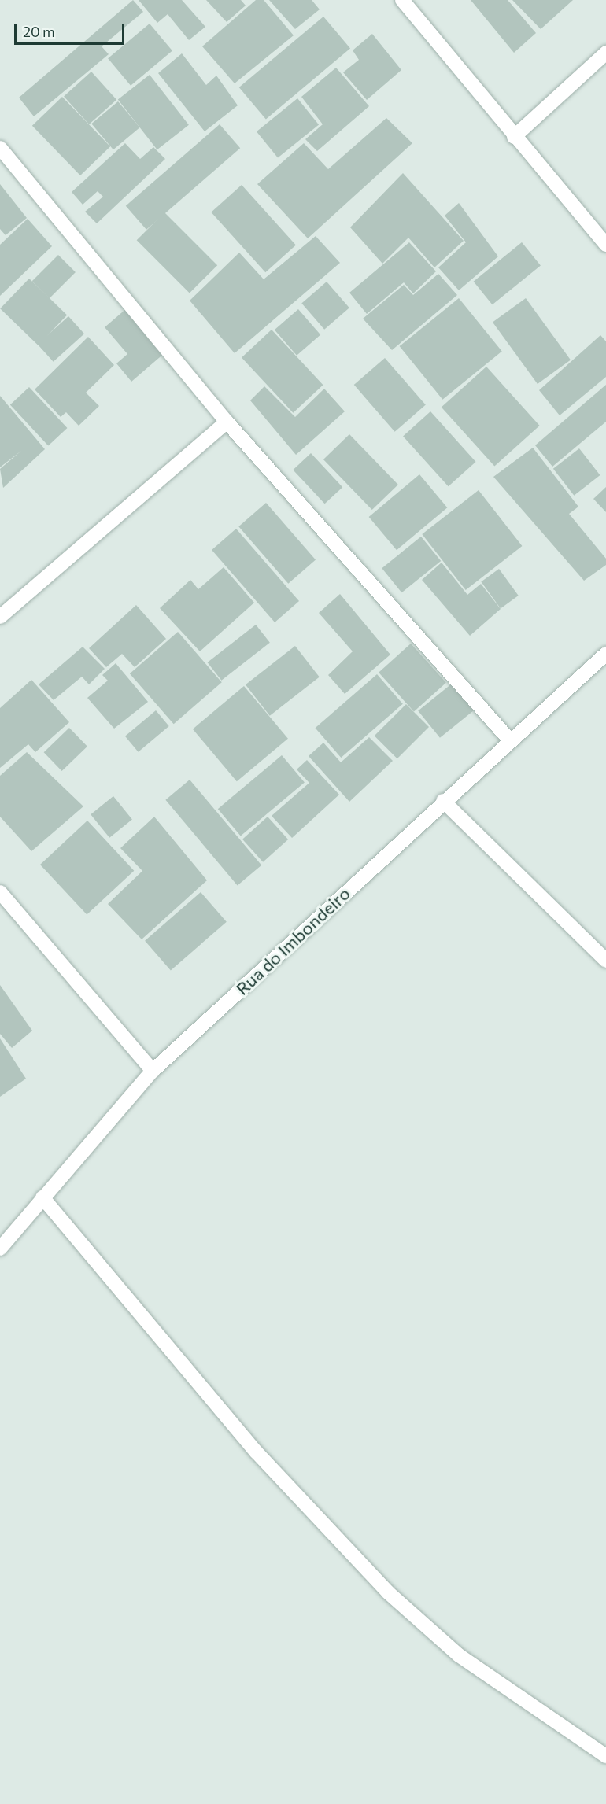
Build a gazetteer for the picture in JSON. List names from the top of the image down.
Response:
{
  "streets": {
    "street": ["Rua do Imbondeiro"]
  },
  "scale_bar": "20 m"
}
